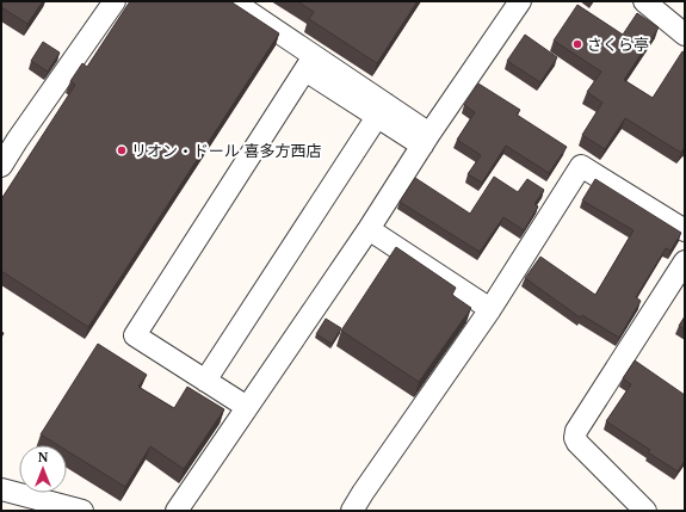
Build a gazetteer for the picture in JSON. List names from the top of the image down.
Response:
{
  "places": ["さくら亭", "リオン・ドール 喜多方西店"],
  "north": "top"
}
